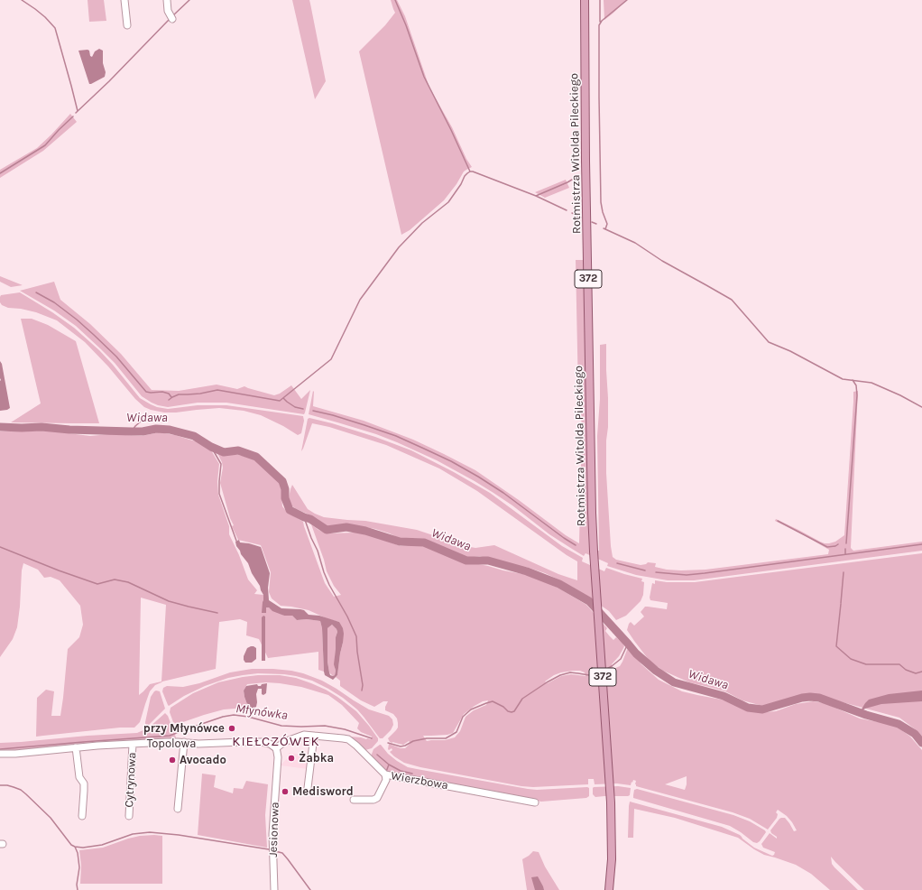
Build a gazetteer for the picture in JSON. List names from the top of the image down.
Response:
{
  "streets": {
    "main road": ["Rotmistrza Witolda Pileckiego", "372"],
    "street": [
      "Topolowa",
      "Cytrynowa",
      "Wierzbowa",
      "Jesionowa"
    ]
  },
  "crossings": [
    ["Topolowa", "Cytrynowa"],
    ["Topolowa", "Wierzbowa"],
    ["Topolowa", "Jesionowa"],
    ["Wierzbowa", "Jesionowa"]
  ],
  "districts": ["KIEŁCZÓWEK"],
  "water": ["Widawa", "Młynówka"],
  "places": [
    "przy Młynówce",
    "Żabka",
    "Avocado",
    "Medisword"
  ]
}
